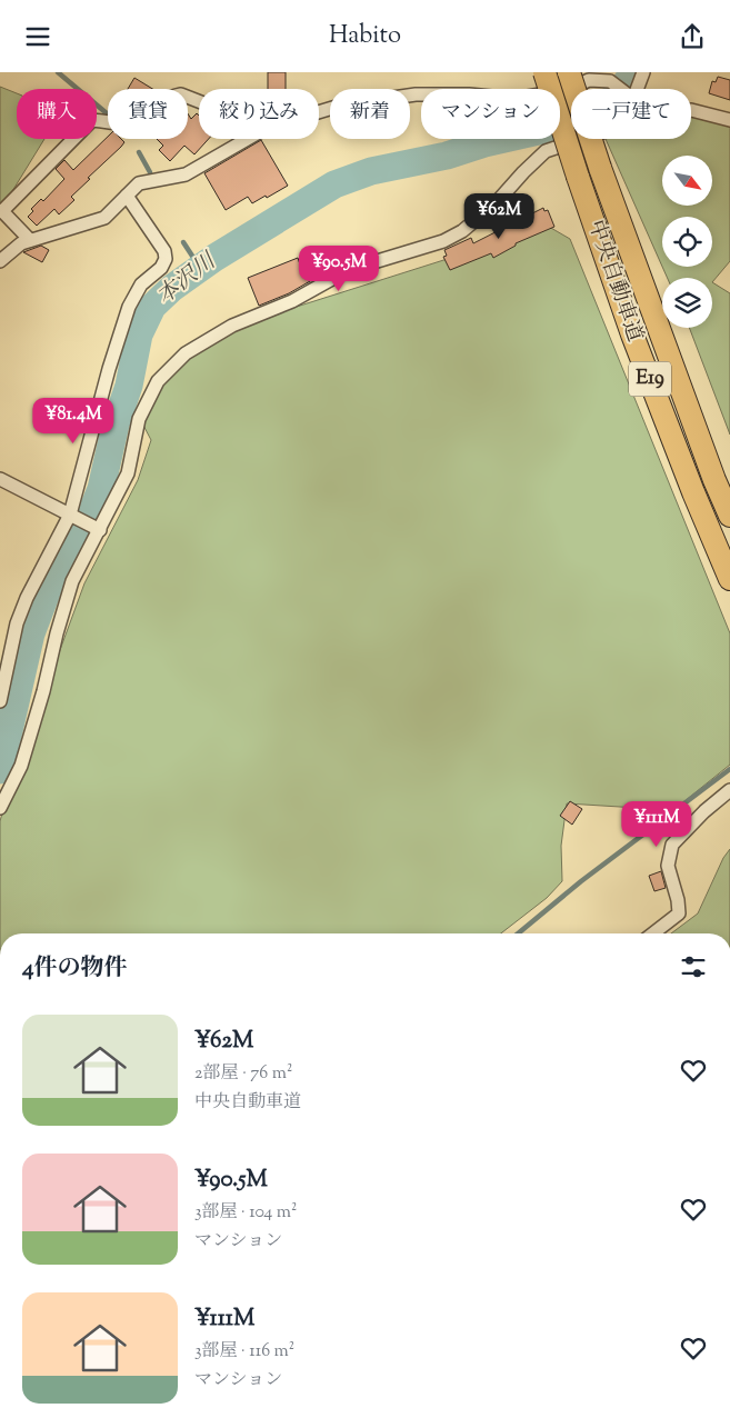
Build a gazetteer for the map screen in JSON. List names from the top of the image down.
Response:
{
  "streets": {
    "highway": ["中央自動車道", "E19"]
  },
  "water": ["本沢川"],
  "north": "bottom right",
  "page": {
    "header": "Habito",
    "chip": [
      "購入",
      "賃貸",
      "絞り込み",
      "新着",
      "マンション",
      "一戸建て"
    ],
    "price": [
      "¥62M",
      "¥90.5M",
      "¥81.4M",
      "¥111M"
    ],
    "heading": "4件の物件",
    "list": [
      {
        "name": "¥62M",
        "note": "2部屋 · 76 m² · 中央自動車道"
      },
      {
        "name": "¥90.5M",
        "note": "3部屋 · 104 m² · マンション"
      },
      {
        "name": "¥111M",
        "note": "3部屋 · 116 m² · マンション"
      }
    ]
  }
}
